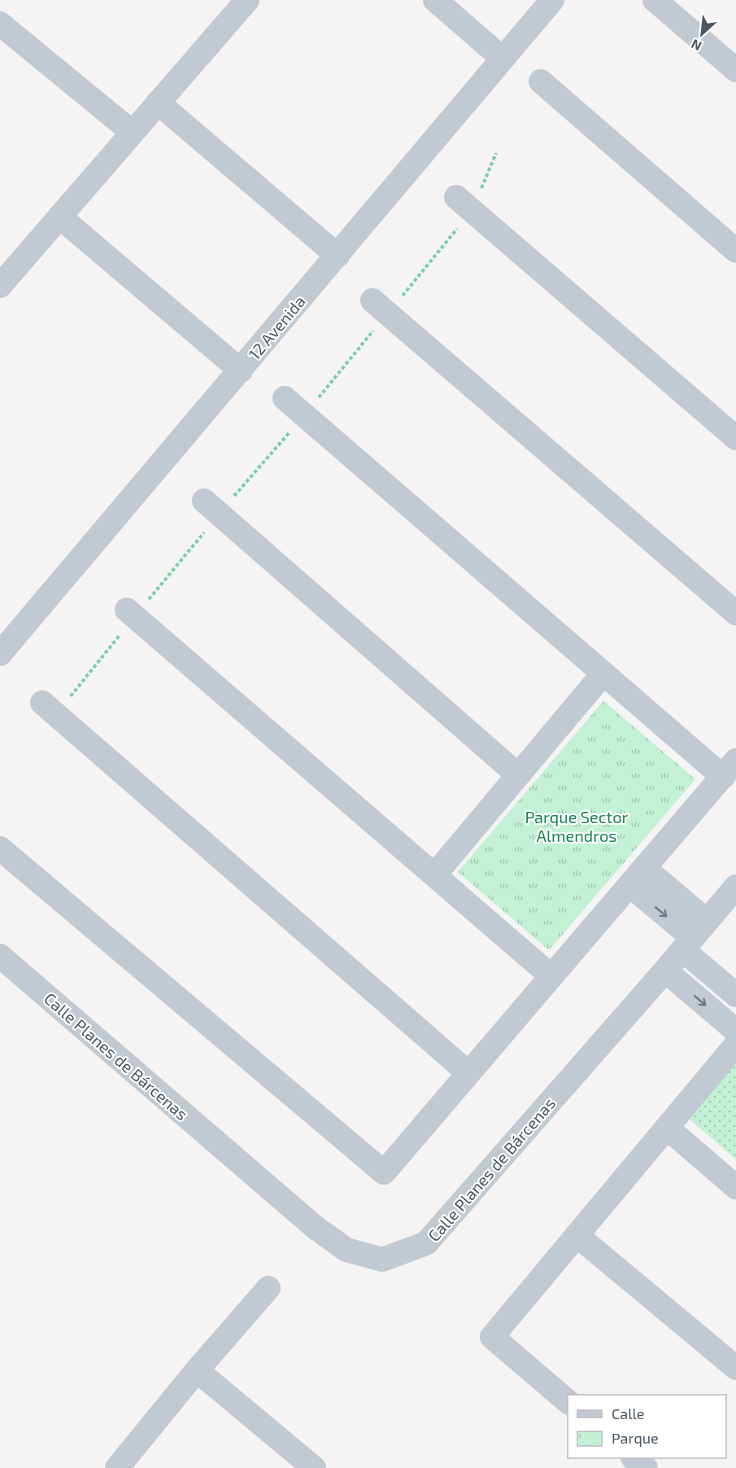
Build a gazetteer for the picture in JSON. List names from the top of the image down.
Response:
{
  "streets": {
    "street": ["12 Avenida", "Calle Planes de Bárcenas"]
  },
  "parks": ["Parque Sector Almendros"],
  "legend": ["Calle", "Parque"],
  "north": "bottom left"
}
